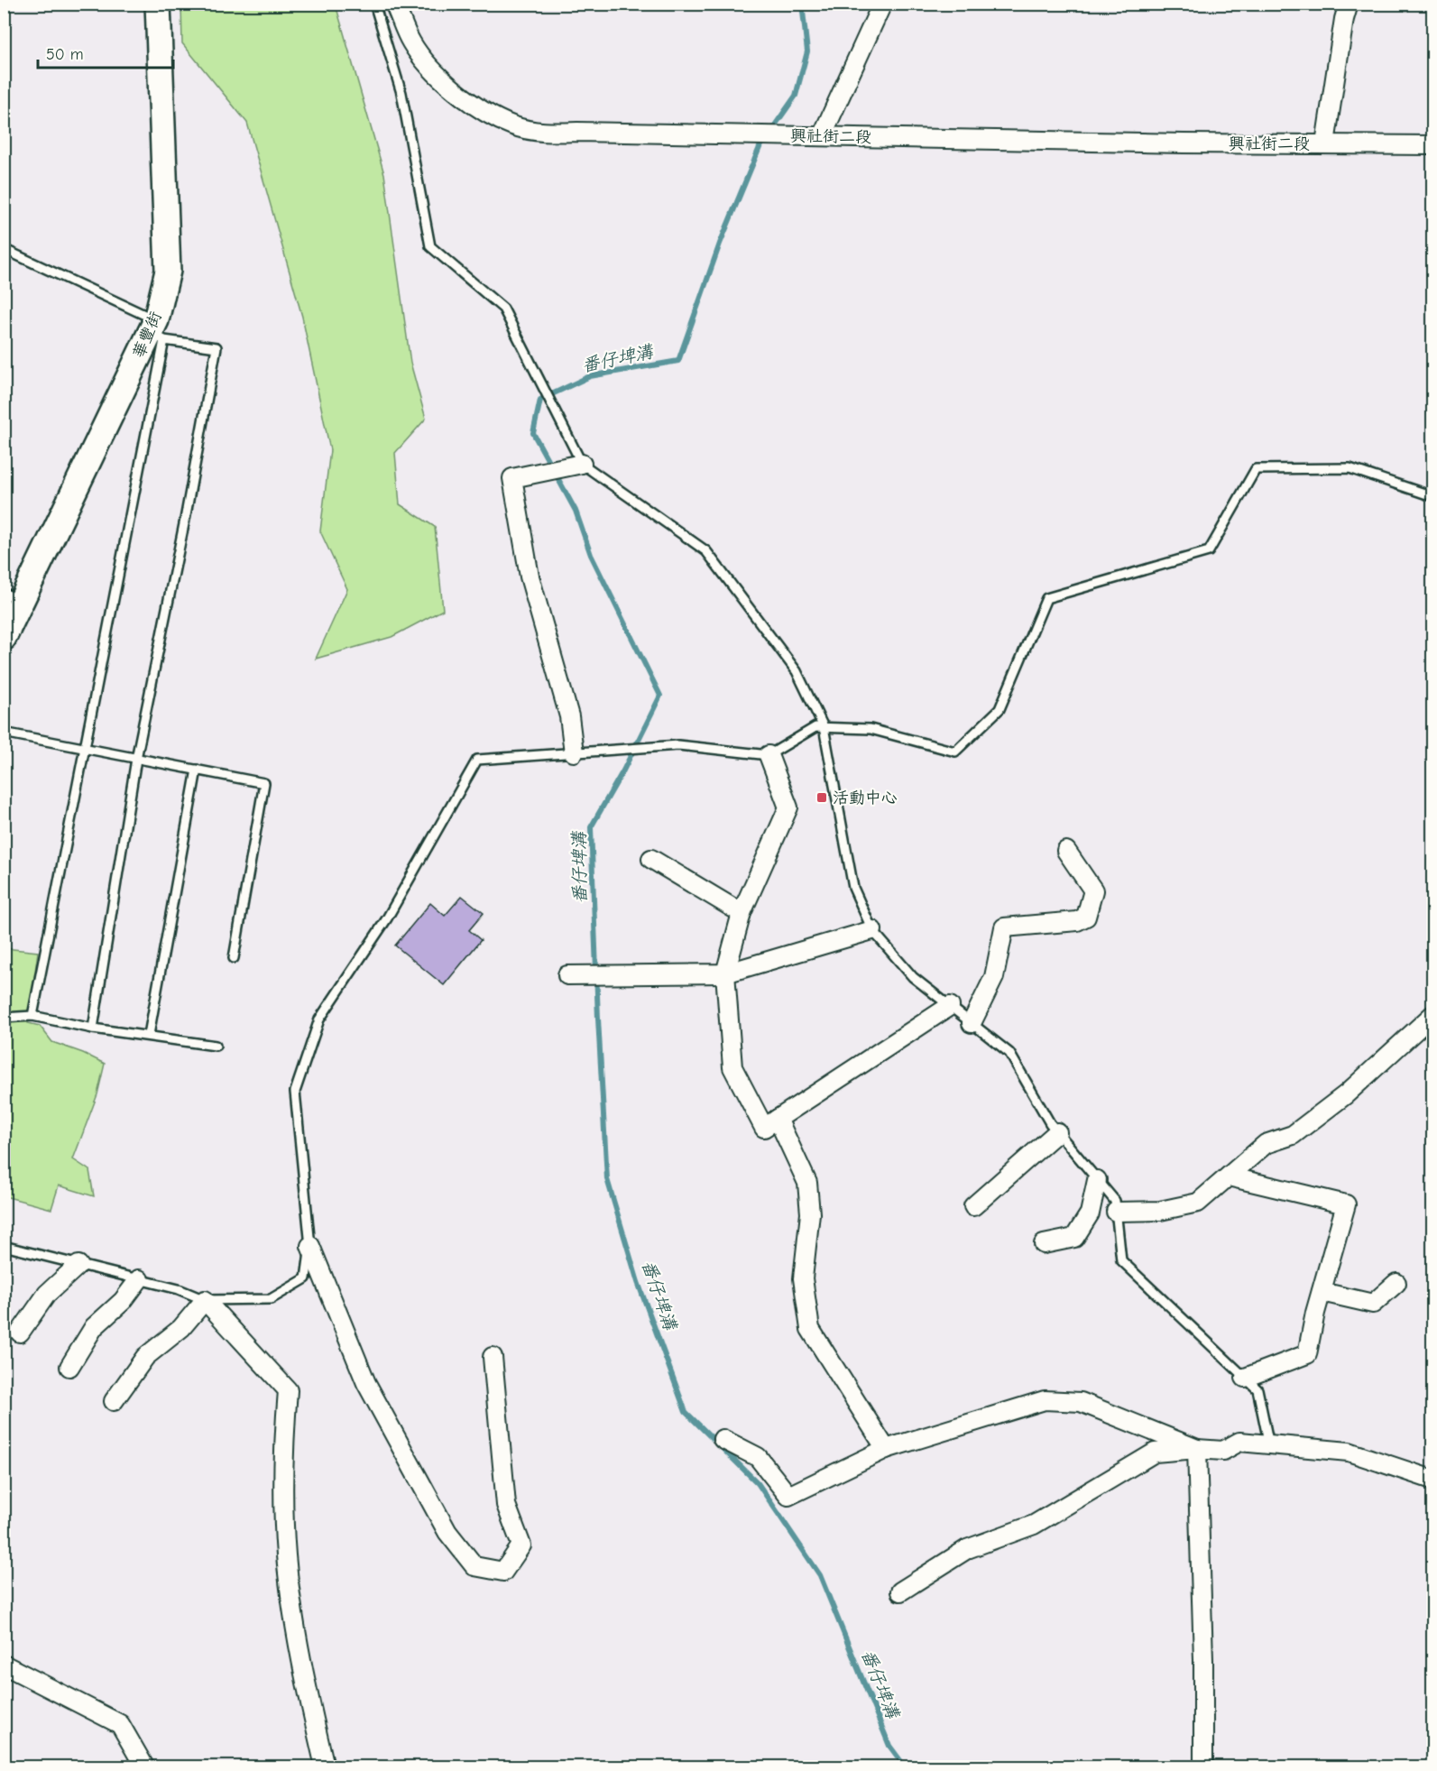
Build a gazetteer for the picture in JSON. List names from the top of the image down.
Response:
{
  "streets": {
    "street": ["興社街二段", "華豐街"]
  },
  "water": ["番仔埤溝"],
  "places": {
    "transit": ["活動中心"]
  },
  "scale_bar": "50 m"
}
